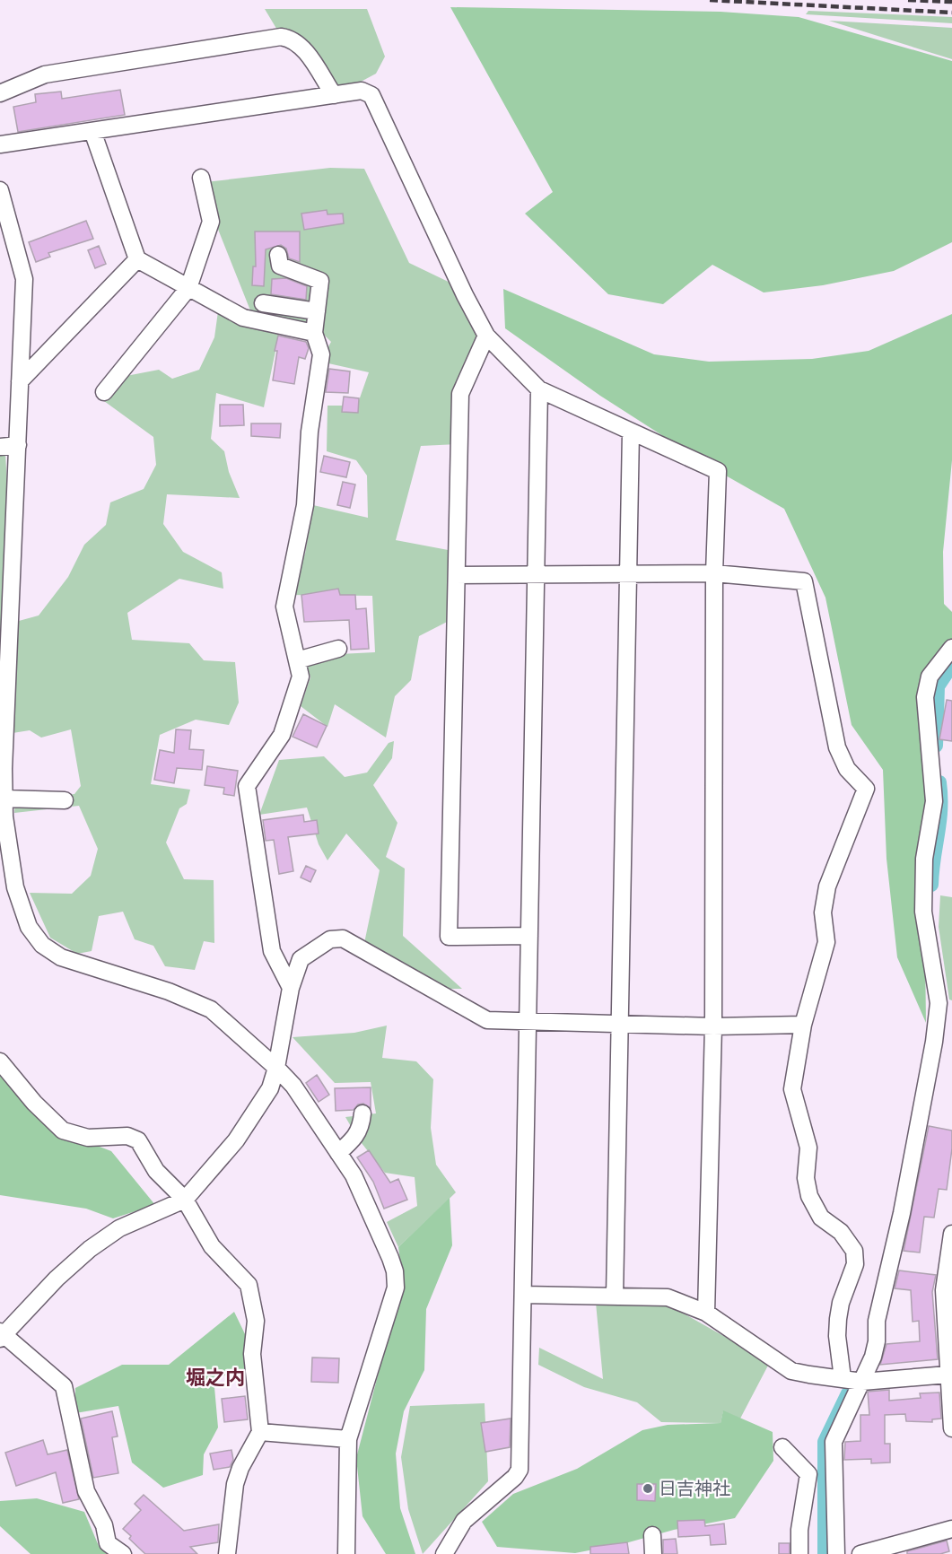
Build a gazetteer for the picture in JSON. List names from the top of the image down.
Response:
{
  "districts": ["堀之内"],
  "places": ["日吉神社"]
}
